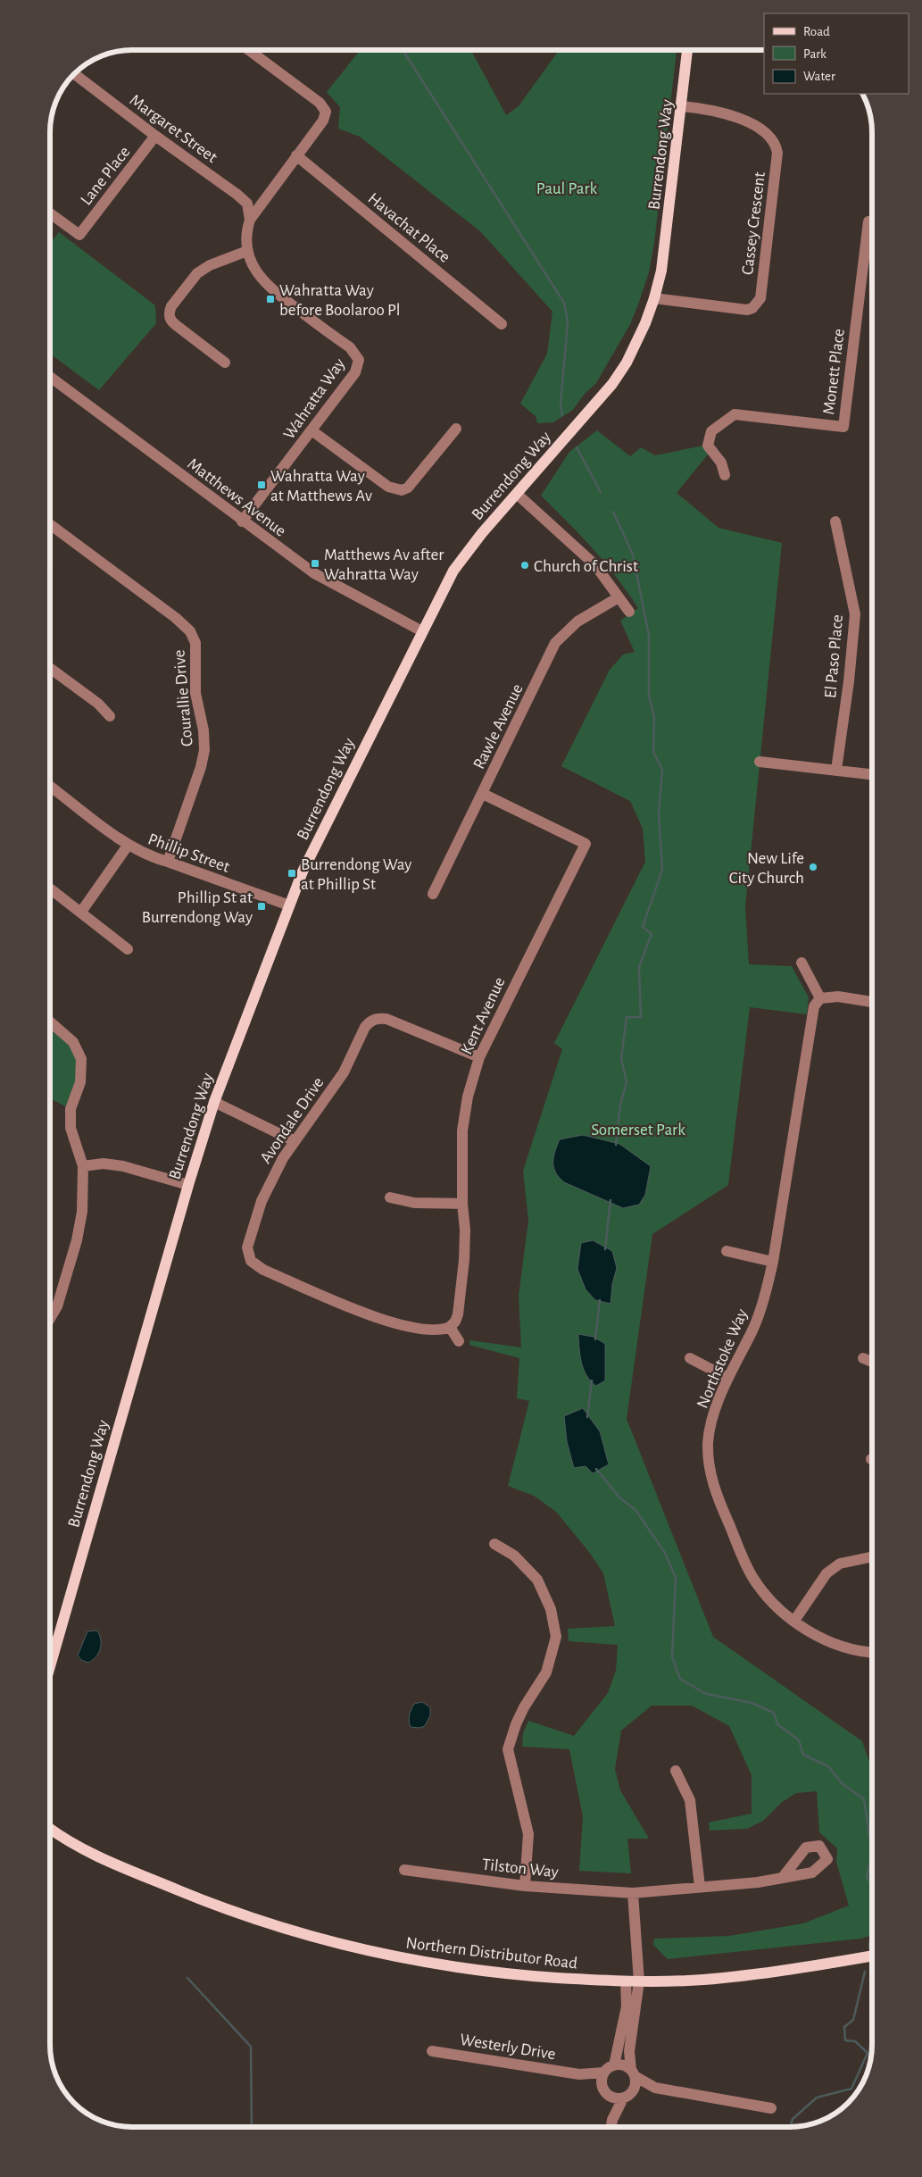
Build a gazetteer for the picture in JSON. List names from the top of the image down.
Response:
{
  "streets": {
    "main road": ["Burrendong Way", "Northern Distributor Road"],
    "street": [
      "Margaret Street",
      "Lane Place",
      "Cassey Crescent",
      "Havachat Place",
      "Monett Place",
      "Wahratta Way",
      "Matthews Avenue",
      "El Paso Place",
      "Courallie Drive",
      "Rawle Avenue",
      "Phillip Street",
      "Kent Avenue",
      "Avondale Drive",
      "Northstoke Way",
      "Tilston Way",
      "Westerly Drive"
    ]
  },
  "crossings": [
    ["Margaret Street", "Lane Place"],
    ["Margaret Street", "Wahratta Way"],
    ["Burrendong Way", "Cassey Crescent"],
    ["Burrendong Way", "Matthews Avenue"],
    ["Burrendong Way", "Phillip Street"],
    ["Havachat Place", "Wahratta Way"],
    ["Wahratta Way", "Matthews Avenue"],
    ["Courallie Drive", "Phillip Street"],
    ["Rawle Avenue", "Kent Avenue"],
    ["Kent Avenue", "Avondale Drive"]
  ],
  "parks": ["Paul Park", "Somerset Park"],
  "places": {
    "transit": [
      "Wahratta Way before Boolaroo Pl",
      "Wahratta Way at Matthews Av",
      "Matthews Av after Wahratta Way",
      "Burrendong Way at Phillip St",
      "Phillip St at Burrendong Way"
    ],
    "other": ["Church of Christ", "New Life City Church"]
  },
  "legend": ["Road", "Park", "Water"]
}
